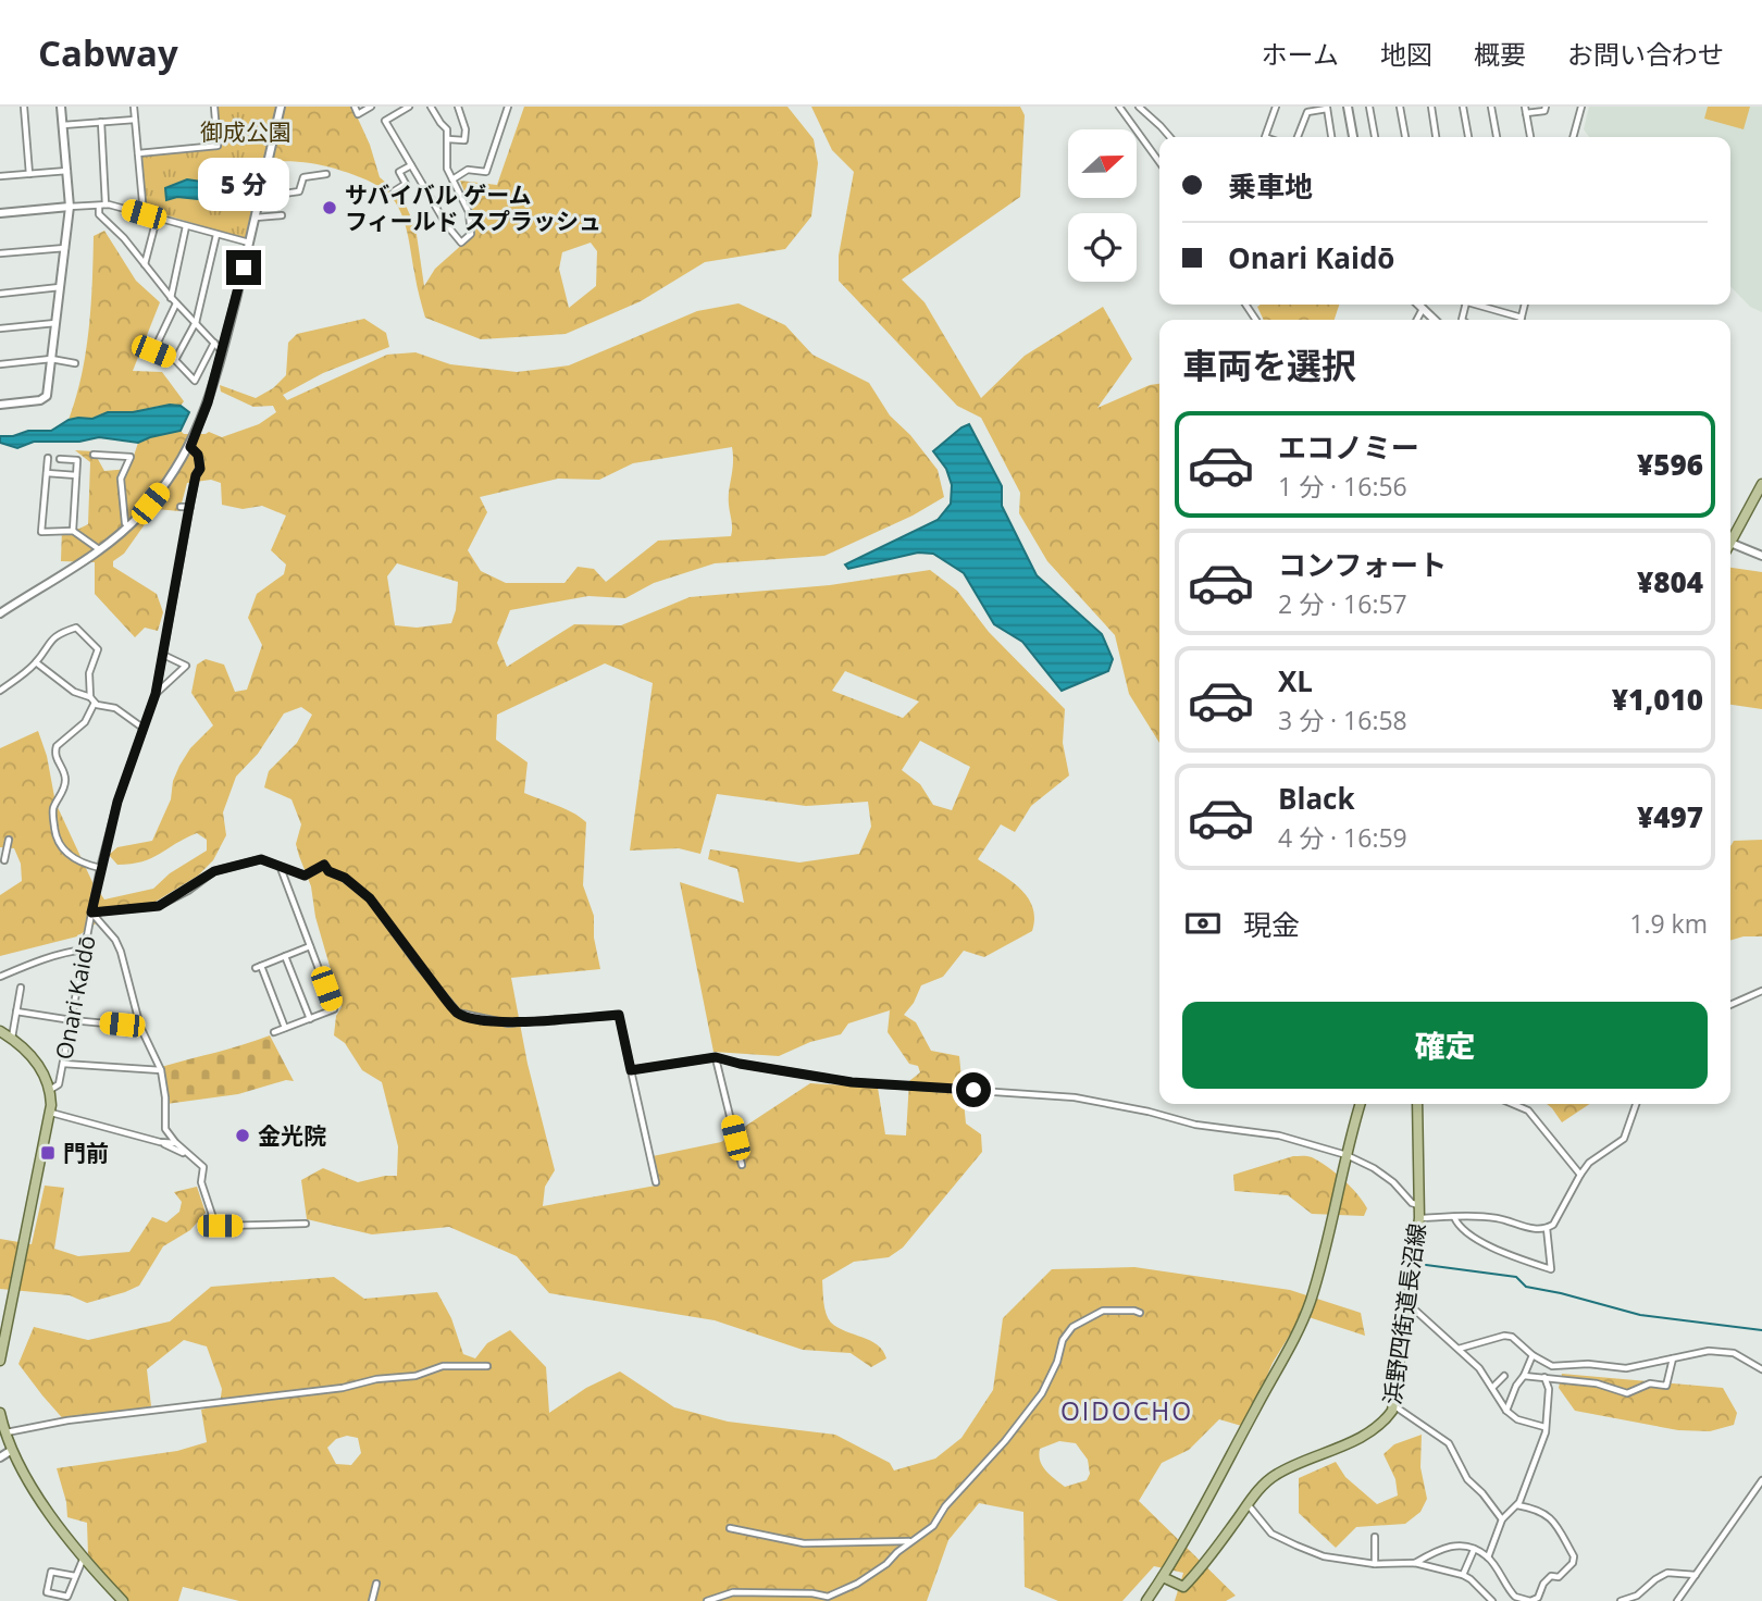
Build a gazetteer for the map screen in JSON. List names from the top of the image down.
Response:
{
  "streets": {
    "main road": ["Onari Kaidō", "浜野四街道長沼線"]
  },
  "districts": ["OIDOCHO"],
  "parks": ["御成公園"],
  "places": {
    "other": ["サバイバル ゲーム フィールド スプラッシュ", "金光院"],
    "transit": ["門前"]
  },
  "north": "right",
  "page": {
    "header": "Cabway",
    "nav": [
      "ホーム",
      "地図",
      "概要",
      "お問い合わせ"
    ],
    "banner": ["乗車地", "Onari Kaidō"],
    "bubble": "5 分",
    "heading": "車両を選択",
    "list": [
      {
        "name": "エコノミー",
        "note": "1 分 · 16:56",
        "value": "¥596"
      },
      {
        "name": "コンフォート",
        "note": "2 分 · 16:57",
        "value": "¥804"
      },
      {
        "name": "XL",
        "note": "3 分 · 16:58",
        "value": "¥1,010"
      },
      {
        "name": "Black",
        "note": "4 分 · 16:59",
        "value": "¥497"
      }
    ],
    "pay": ["現金", "1.9 km"],
    "buttons": "確定"
  }
}
